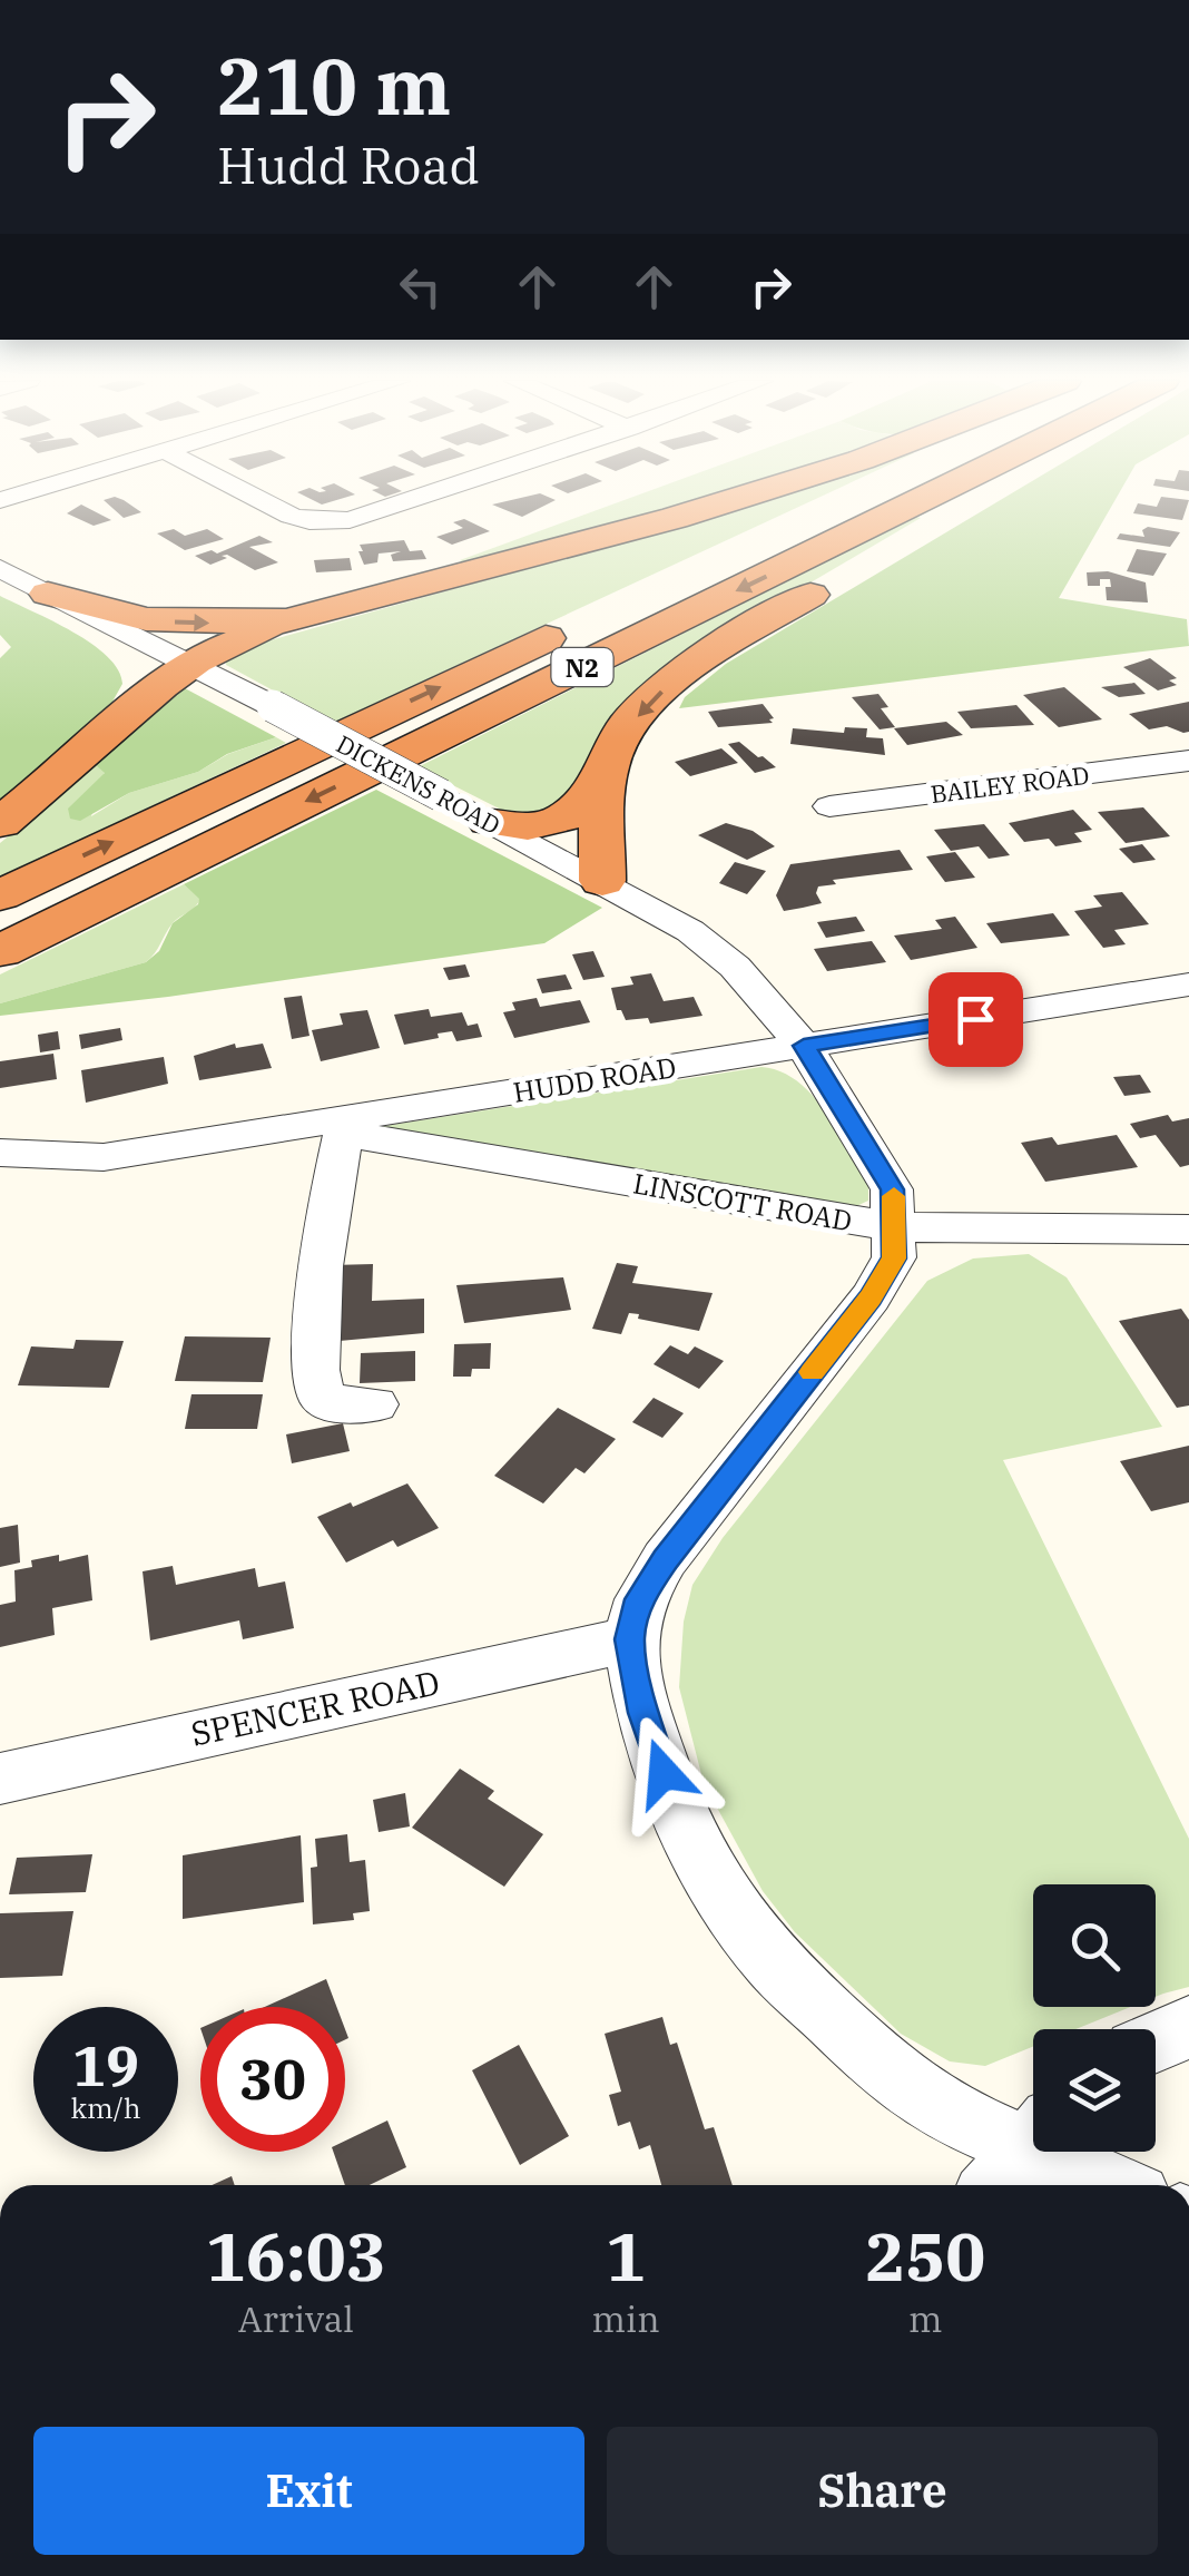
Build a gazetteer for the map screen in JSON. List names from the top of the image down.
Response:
{
  "streets": {
    "highway": ["N2"],
    "street": [
      "DICKENS ROAD",
      "BAILEY ROAD",
      "HUDD ROAD",
      "LINSCOTT ROAD",
      "SPENCER ROAD"
    ]
  },
  "crossings": [
    ["DICKENS ROAD", "HUDD ROAD"],
    ["DICKENS ROAD", "LINSCOTT ROAD"],
    ["HUDD ROAD", "LINSCOTT ROAD"]
  ],
  "page": {
    "turn": ["210 m", "Hudd Road"],
    "speed": "19 km/h",
    "limit": "30",
    "eta": [
      "16:03",
      "Arrival",
      "1",
      "min",
      "250",
      "m"
    ],
    "buttons": ["Exit", "Share"]
  }
}
